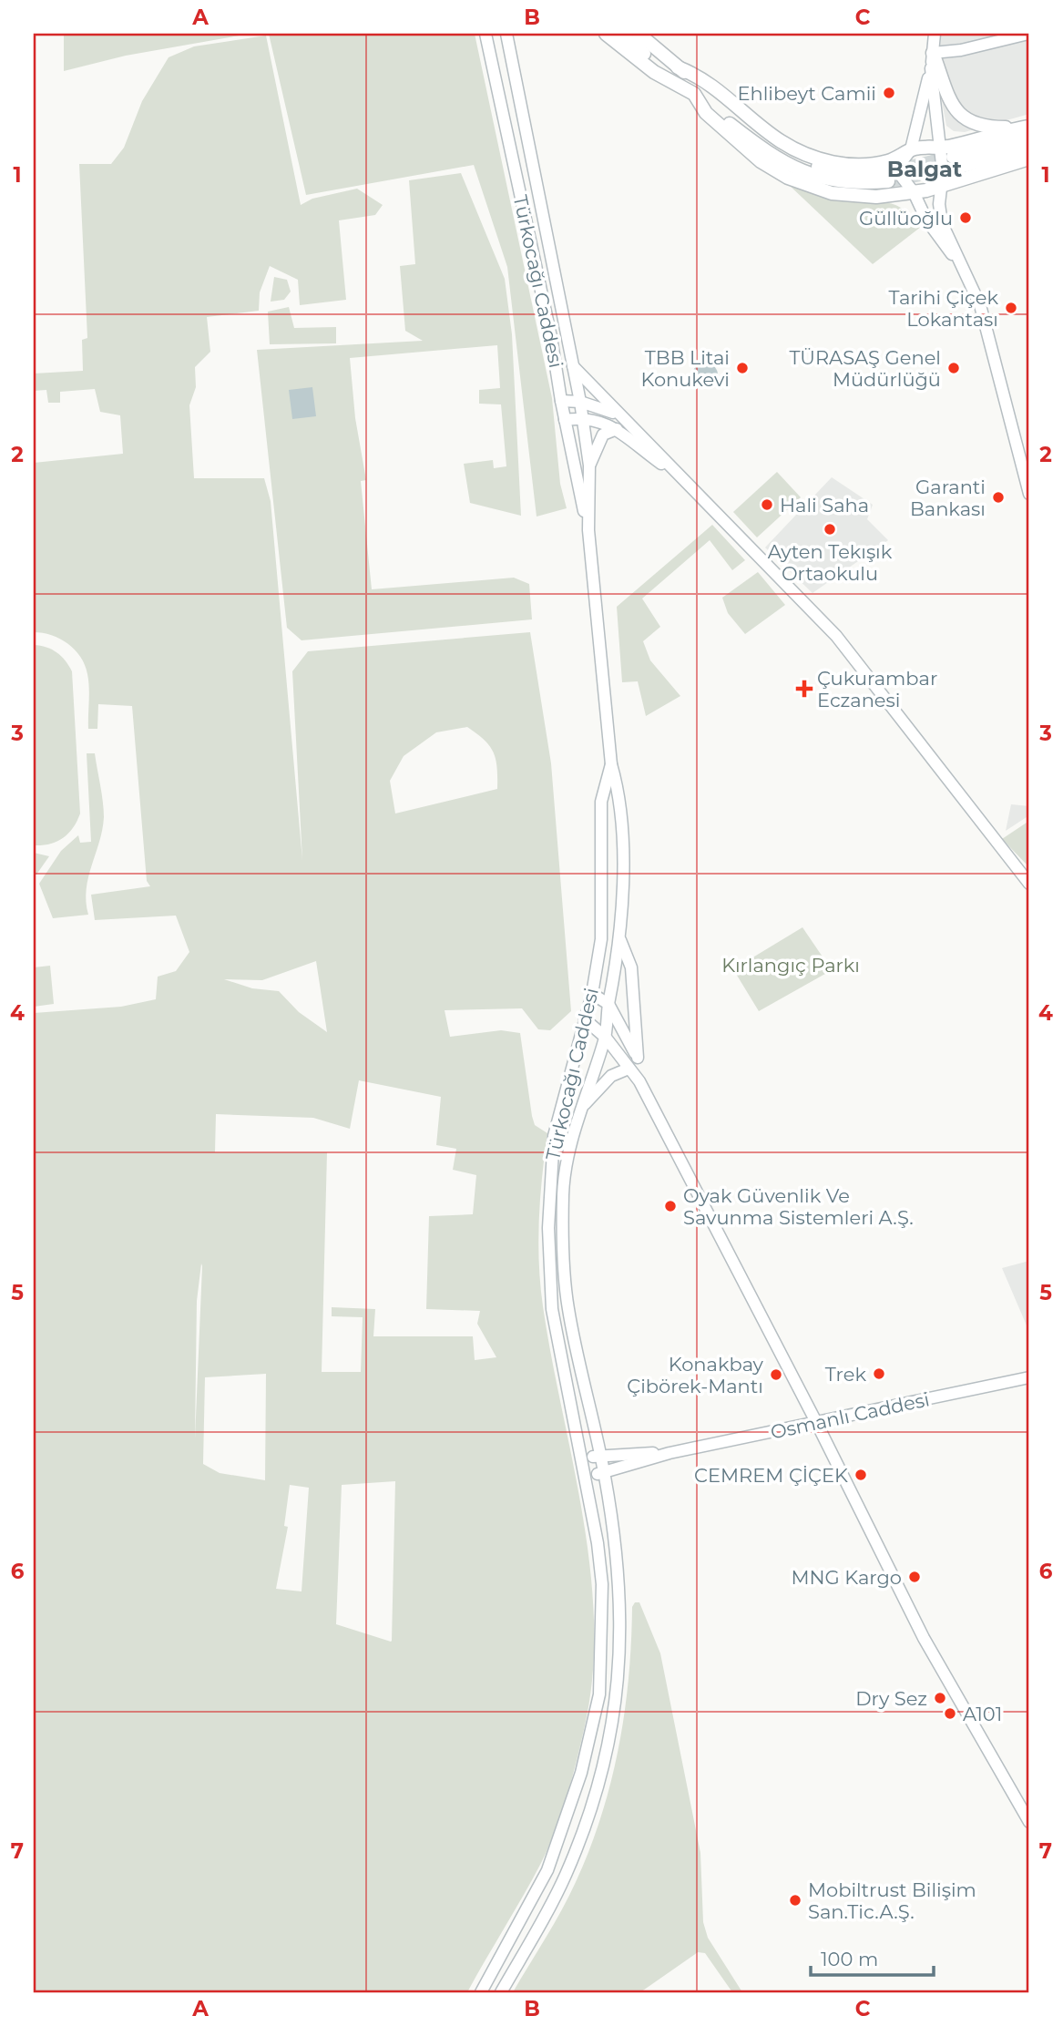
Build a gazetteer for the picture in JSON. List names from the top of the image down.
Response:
{
  "streets": {
    "main road": ["Türkocağı Caddesi", "Osmanlı Caddesi"]
  },
  "crossings": [
    ["Türkocağı Caddesi", "Osmanlı Caddesi"]
  ],
  "districts": ["Balgat"],
  "parks": ["Kırlangıç Parkı"],
  "places": {
    "other": [
      "Ehlibeyt Camii",
      "Güllüoğlu",
      "Tarihi Çiçek Lokantası",
      "TBB Litai Konukevi",
      "TÜRASAŞ Genel Müdürlüğü",
      "Garanti Bankası",
      "Hali Saha",
      "Ayten Tekışık Ortaokulu",
      "Oyak Güvenlik Ve Savunma Sistemleri A.Ş.",
      "Trek",
      "Konakbay Çibörek-Mantı",
      "CEMREM ÇİÇEK",
      "MNG Kargo",
      "Dry Sez",
      "A101",
      "Mobiltrust Bilişim San.Tic.A.Ş."
    ],
    "health": ["Çukurambar Eczanesi"]
  },
  "scale_bar": "100 m",
  "grid": {
    "columns": ["A", "B", "C"],
    "rows": [
      "1",
      "2",
      "3",
      "4",
      "5",
      "6",
      "7"
    ]
  }
}
